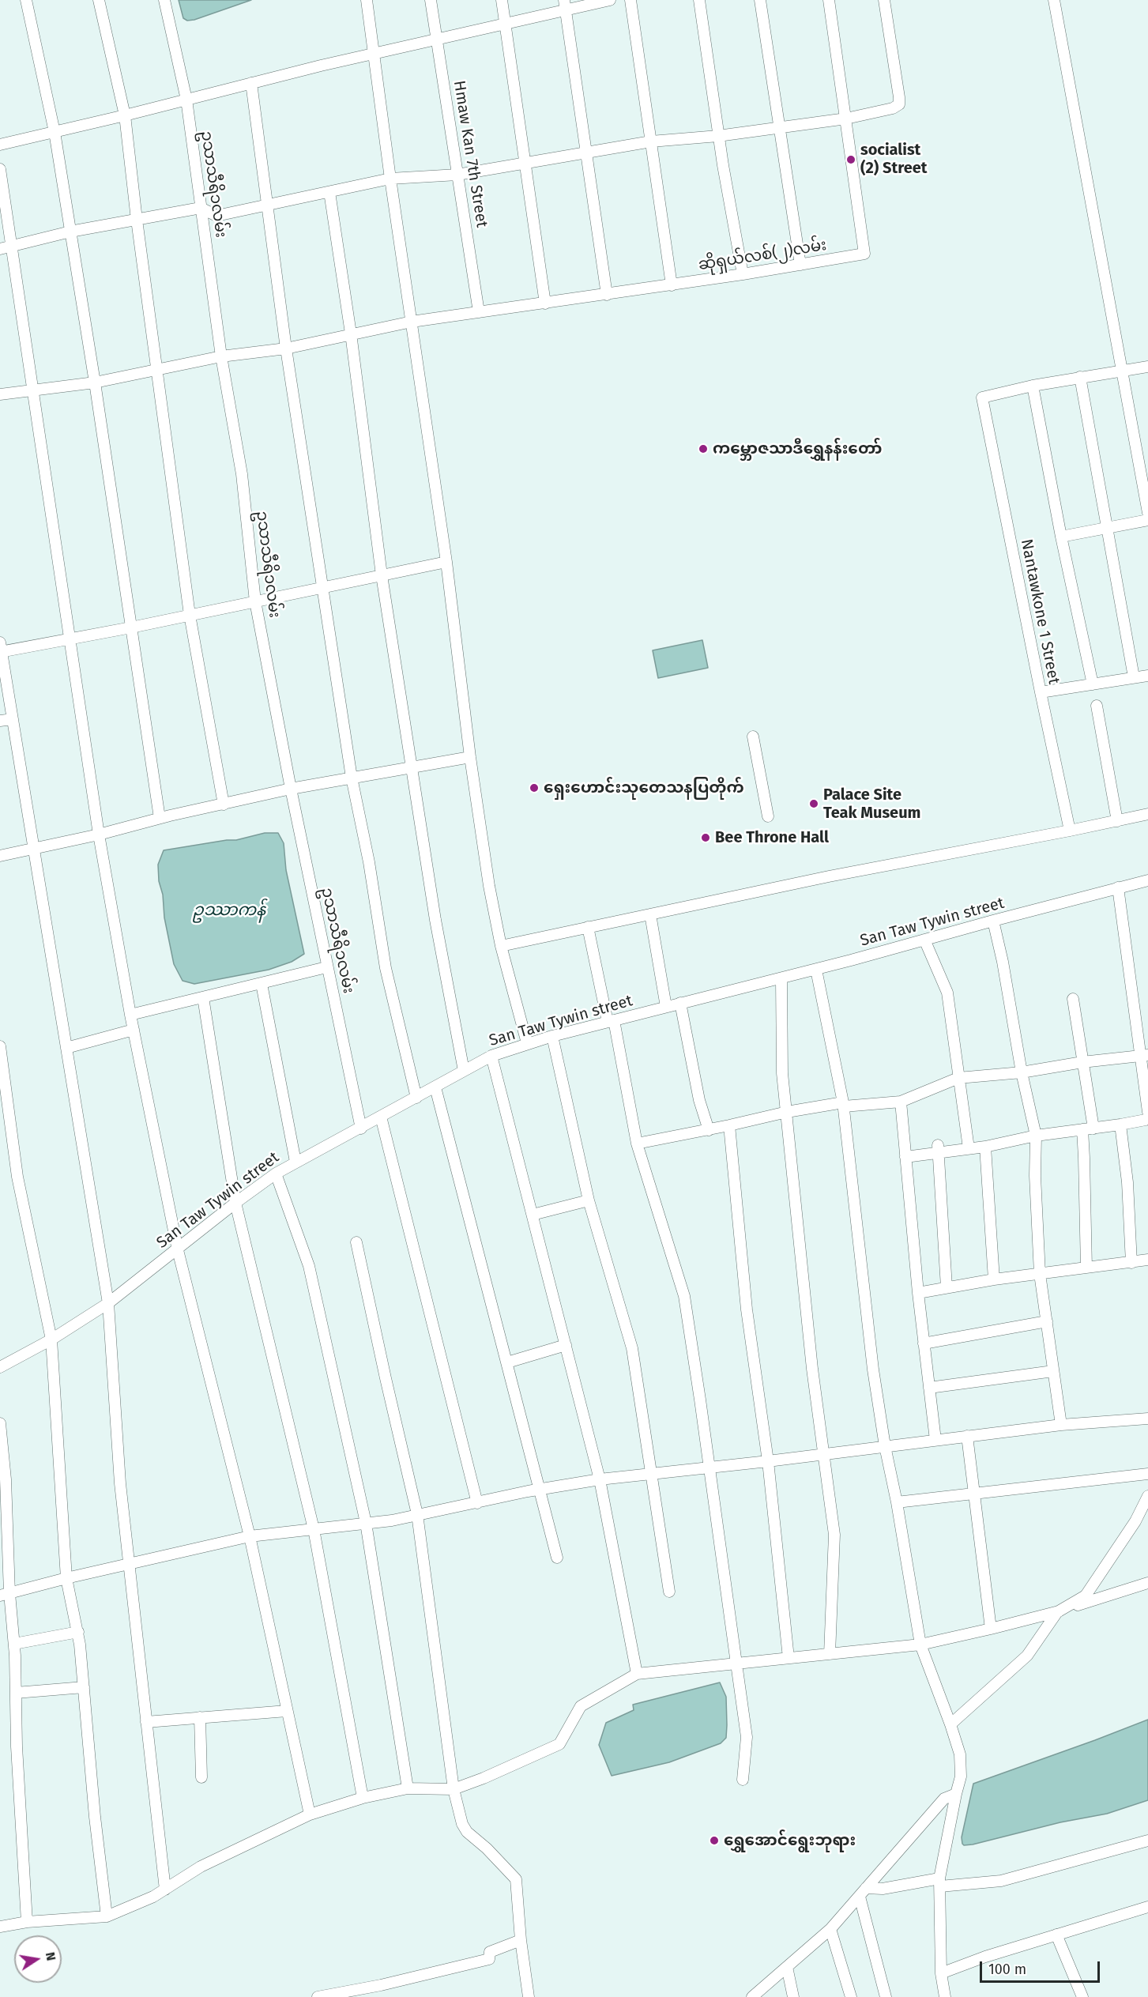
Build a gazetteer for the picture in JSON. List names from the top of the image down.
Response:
{
  "streets": {
    "street": [
      "Hmaw Kan 7th Street",
      "ဥသာသီရိ၁လမ်း",
      "ဆိုရှယ်လစ်(၂)လမ်း",
      "Nantawkone 1 Street",
      "San Taw Tywin street"
    ]
  },
  "crossings": [
    ["Hmaw Kan 7th Street", "ဆိုရှယ်လစ်(၂)လမ်း"],
    ["ဥသာသီရိ၁လမ်း", "ဆိုရှယ်လစ်(၂)လမ်း"],
    ["ဥသာသီရိ၁လမ်း", "San Taw Tywin street"]
  ],
  "water": ["ဥဿာကန်"],
  "places": [
    "socialist (2) Street",
    "ကမ္ဘောဇသာဒီရွှေနန်းတော်",
    "ရှေးဟောင်းသုတေသနပြတိုက်",
    "Palace Site Teak Museum",
    "Bee Throne Hall",
    "ရွှေအောင်ရွေးဘုရား"
  ],
  "scale_bar": "100 m",
  "north": "right"
}
